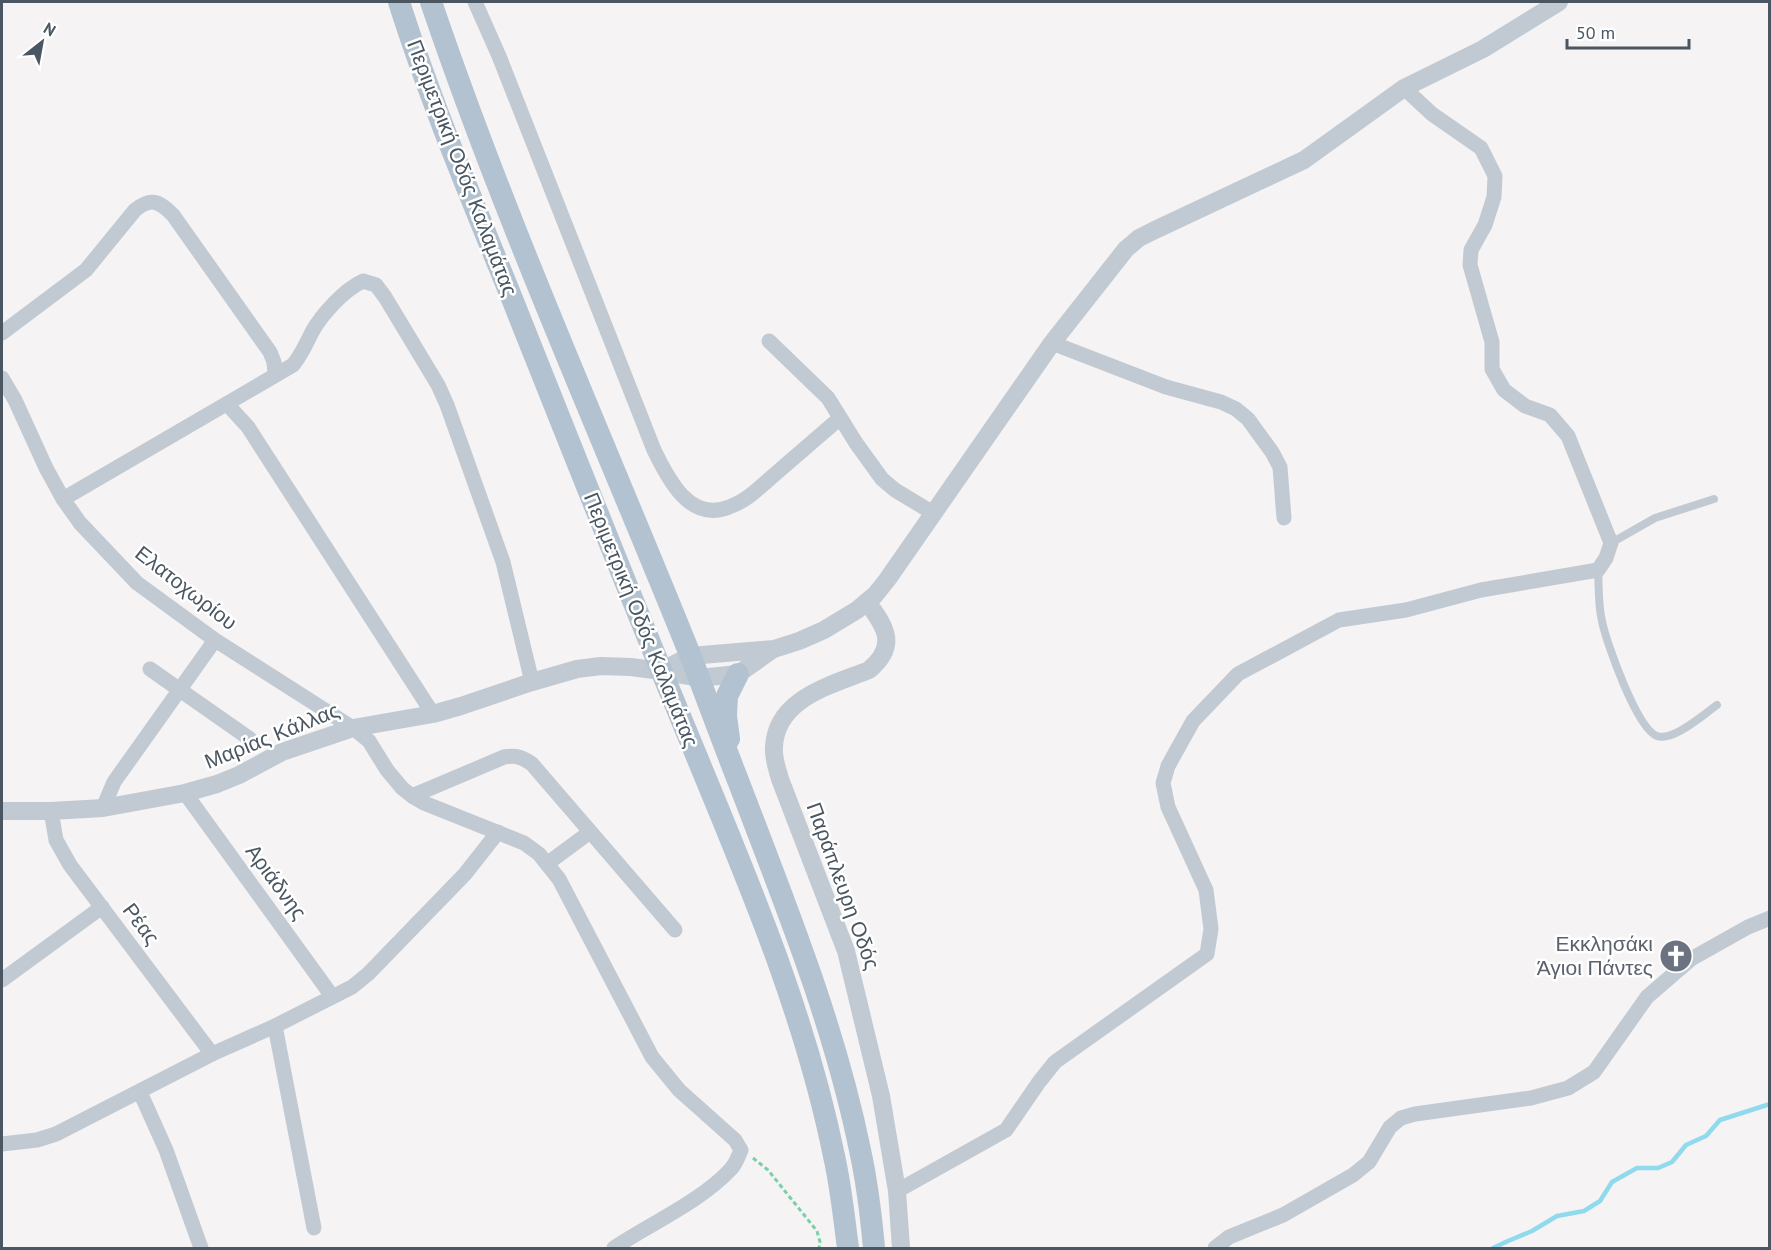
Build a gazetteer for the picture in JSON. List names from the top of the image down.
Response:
{
  "streets": {
    "main road": ["Περιμετρική Οδός Καλαμάτας"],
    "street": [
      "Ελατοχωρίου",
      "Μαρίας Κάλλας",
      "Αριάδνης",
      "Παράπλευρη Οδός",
      "Ρέας"
    ]
  },
  "crossings": [
    ["Περιμετρική Οδός Καλαμάτας", "Μαρίας Κάλλας"],
    ["Ελατοχωρίου", "Μαρίας Κάλλας"],
    ["Μαρίας Κάλλας", "Αριάδνης"],
    ["Μαρίας Κάλλας", "Ρέας"]
  ],
  "places": {
    "church": ["Εκκλησάκι Άγιοι Πάντες"]
  },
  "scale_bar": "50 m",
  "north": "top right"
}
